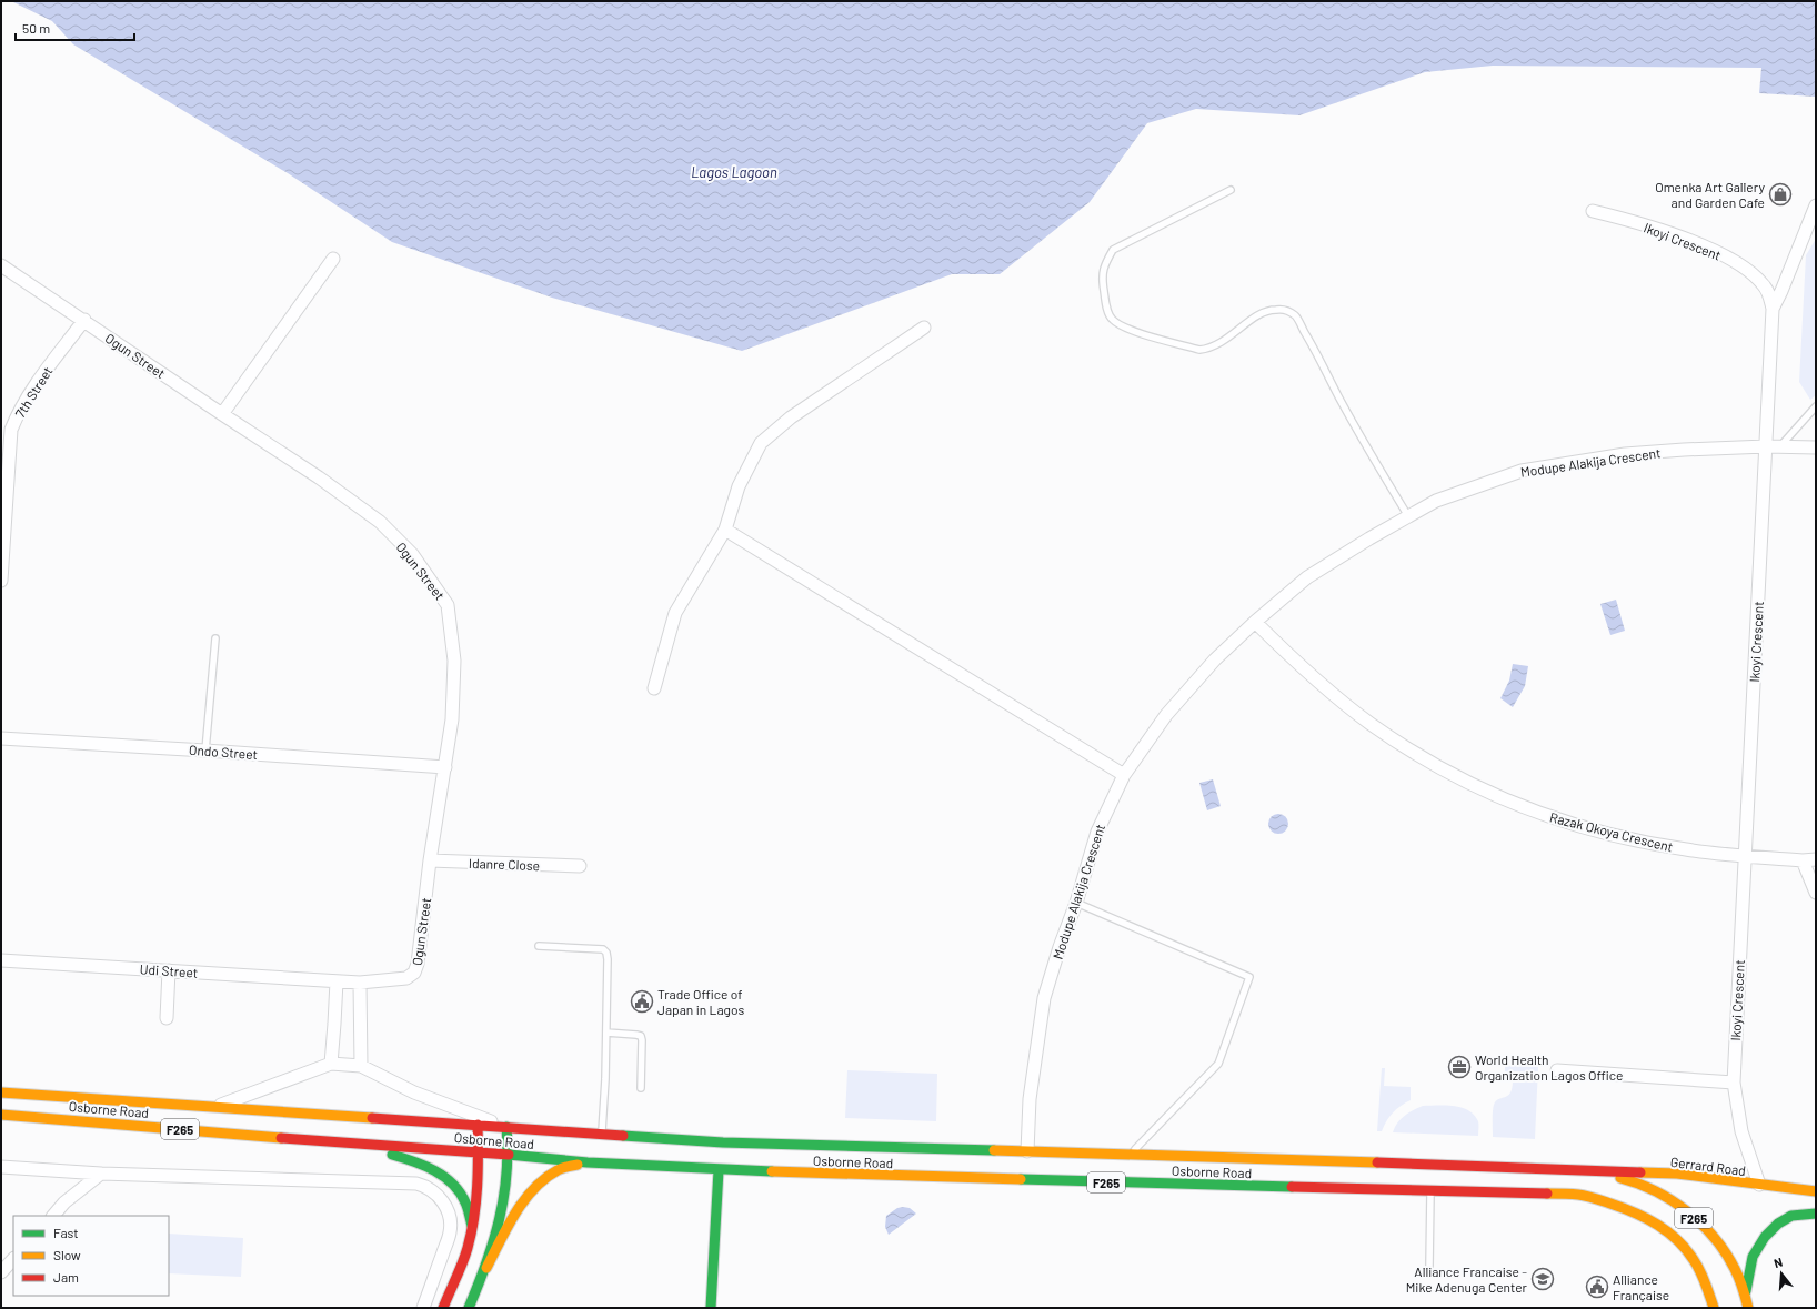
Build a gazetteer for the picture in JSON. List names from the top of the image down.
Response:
{
  "streets": {
    "main road": ["Osborne Road", "F265", "Gerrard Road"],
    "street": [
      "Ikoyi Crescent",
      "Ogun Street",
      "7th Street",
      "Modupe Alakija Crescent",
      "Ondo Street",
      "Razak Okoya Crescent",
      "Idanre Close",
      "Udi Street"
    ]
  },
  "crossings": [
    ["Ikoyi Crescent", "Modupe Alakija Crescent"],
    ["Ikoyi Crescent", "Razak Okoya Crescent"],
    ["Ikoyi Crescent", "Gerrard Road"],
    ["Ogun Street", "7th Street"],
    ["Ogun Street", "Ondo Street"],
    ["Ogun Street", "Idanre Close"],
    ["Ogun Street", "Udi Street"],
    ["Modupe Alakija Crescent", "Razak Okoya Crescent"],
    ["Modupe Alakija Crescent", "Osborne Road"],
    ["Osborne Road", "F265"],
    ["Osborne Road", "Gerrard Road"],
    ["F265", "Gerrard Road"]
  ],
  "water": ["Lagos Lagoon"],
  "places": {
    "shop": ["Omenka Art Gallery and Garden Cafe"],
    "public building": ["Trade Office of Japan in Lagos", "Alliance Française"],
    "office": ["World Health Organization Lagos Office"],
    "school or university": ["Alliance Francaise - Mike Adenuga Center"]
  },
  "legend": ["Fast", "Slow", "Jam"],
  "scale_bar": "50 m",
  "north": "top"
}
